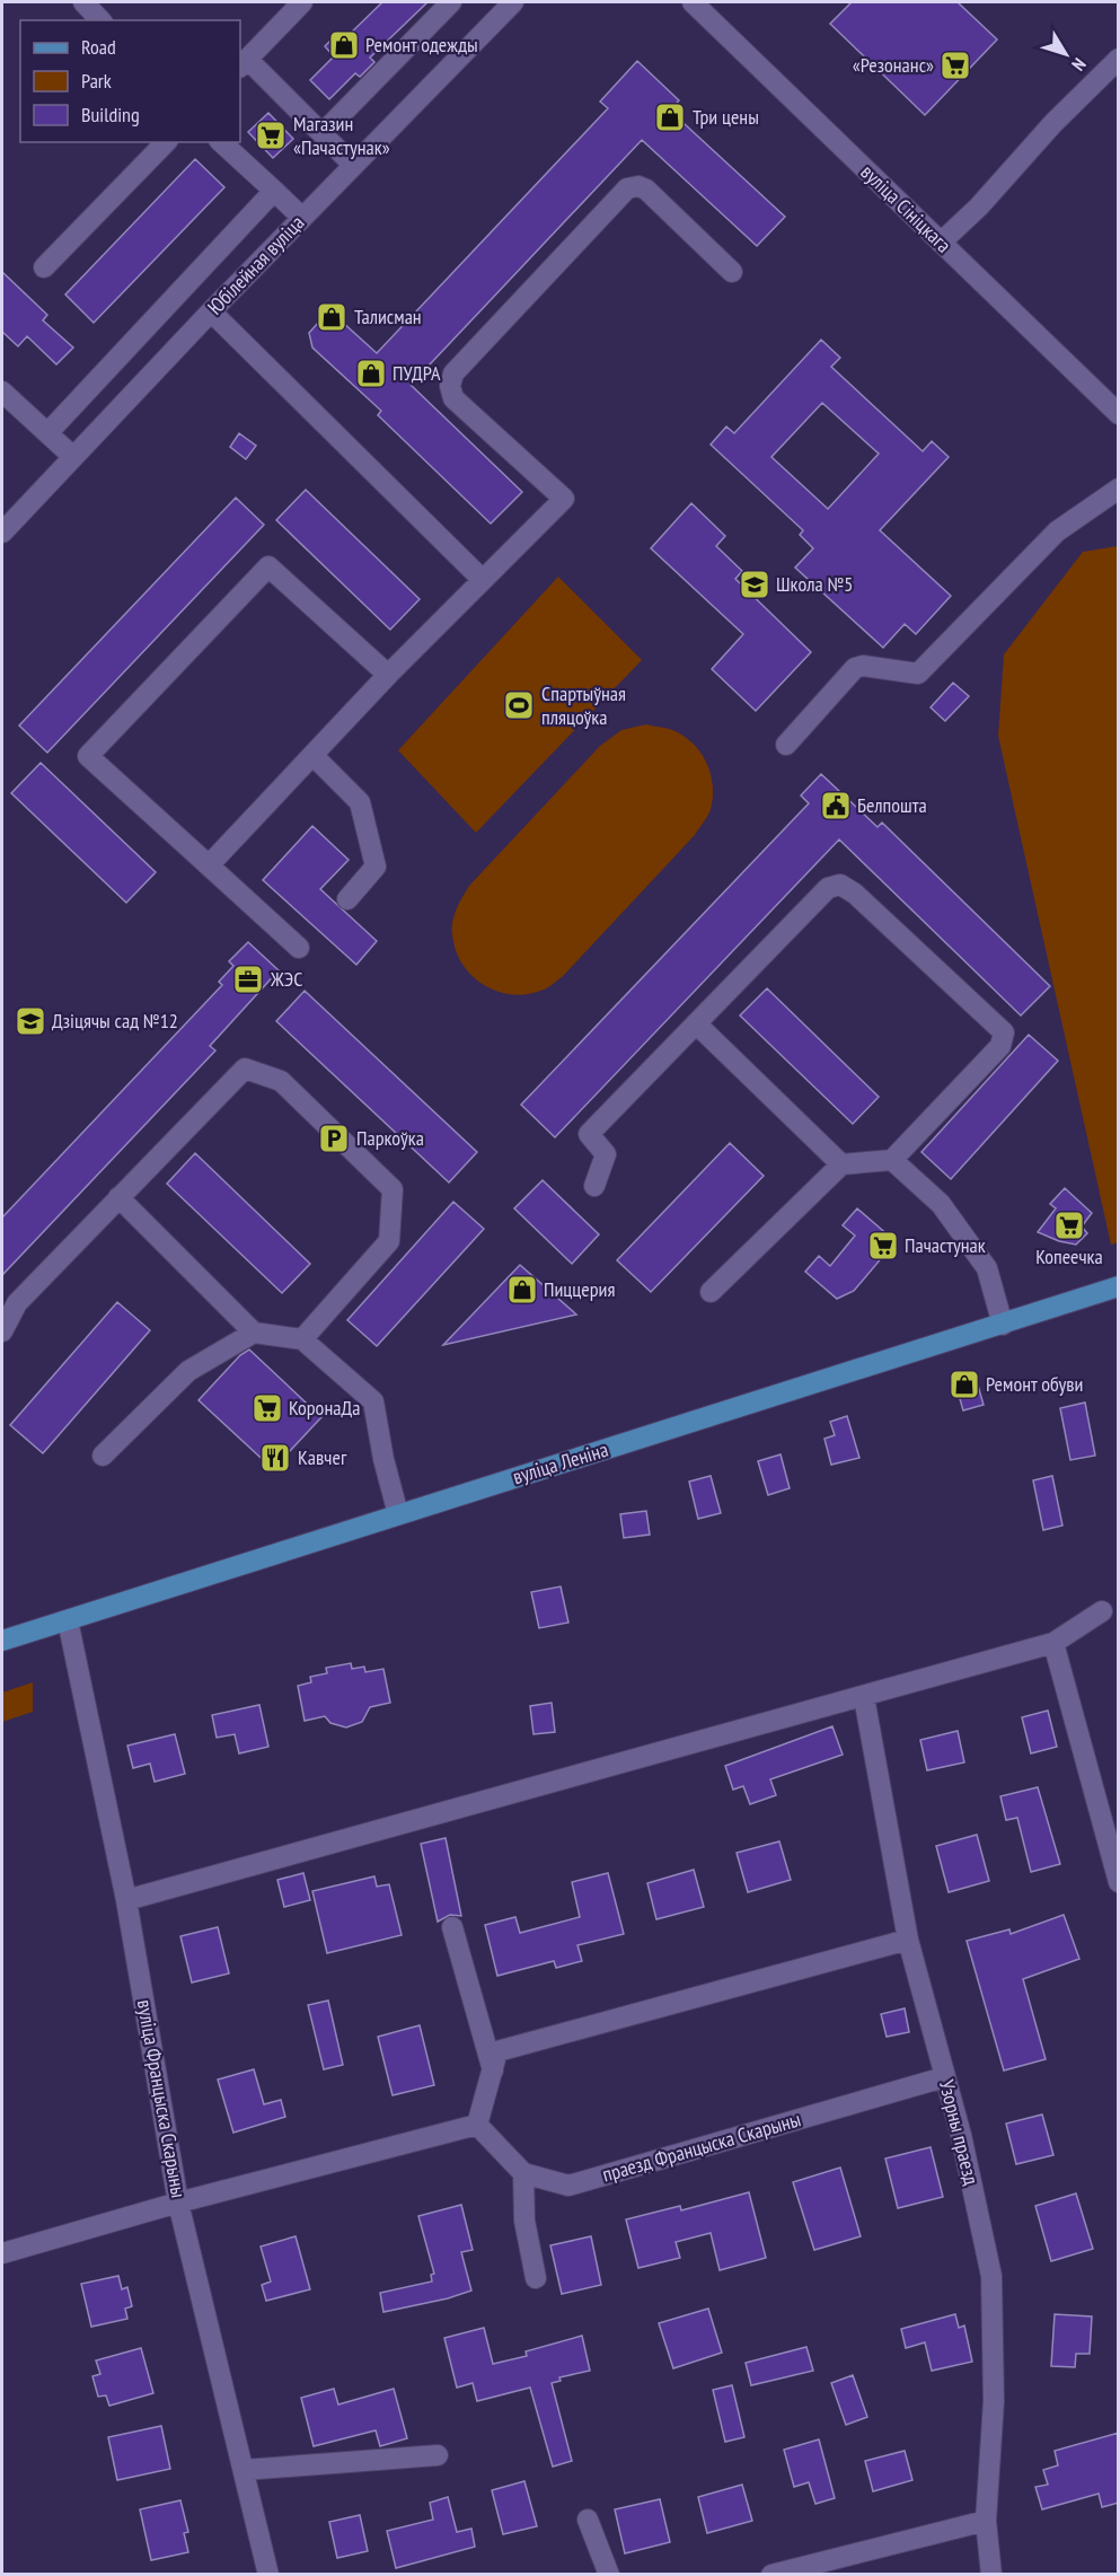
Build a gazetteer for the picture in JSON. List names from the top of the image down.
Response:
{
  "streets": {
    "main road": ["вуліца Леніна"],
    "street": [
      "вуліца Сініцкага",
      "Юбілейная вуліца",
      "вуліца Францыска Скарыны",
      "Узорны праезд",
      "праезд Францыска Скарыны"
    ]
  },
  "crossings": [
    ["вуліца Леніна", "вуліца Францыска Скарыны"],
    ["Узорны праезд", "праезд Францыска Скарыны"]
  ],
  "places": {
    "shop": [
      "Ремонт одежды",
      "Три цены",
      "Талисман",
      "ПУДРА",
      "Пиццерия",
      "Ремонт обуви"
    ],
    "supermarket": [
      "«Резонанс»",
      "Магазин «Пачастунак»",
      "Копеечка",
      "Пачастунак",
      "КоронаДа"
    ],
    "school or university": ["Школа №5", "Дзіцячы сад №12"],
    "sports": ["Спартыўная пляцоўка"],
    "public building": ["Белпошта"],
    "office": ["ЖЭС"],
    "parking": ["Паркоўка"],
    "restaurant": ["Кавчег"]
  },
  "legend": ["Road", "Park", "Building"],
  "north": "bottom right"
}
